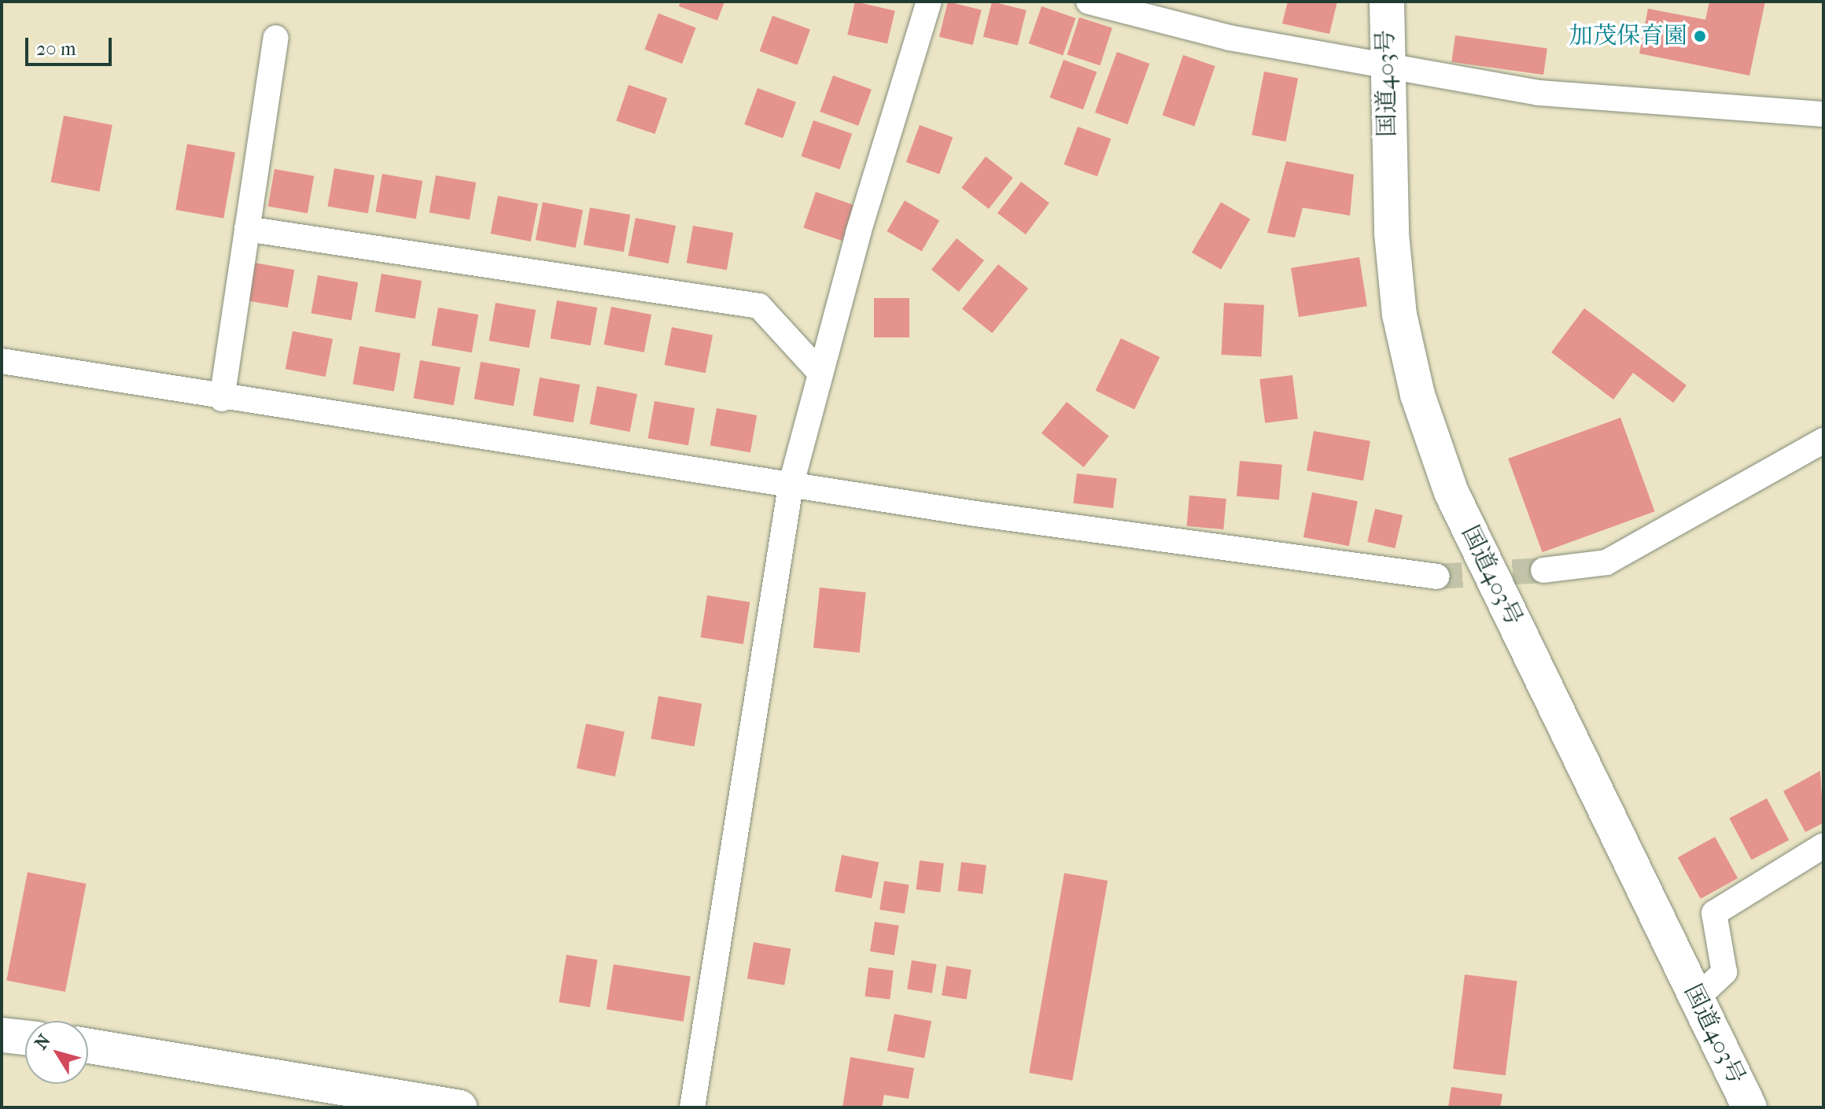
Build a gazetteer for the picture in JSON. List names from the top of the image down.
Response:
{
  "streets": {
    "main road": ["国道403号"]
  },
  "places": ["加茂保育園"],
  "scale_bar": "20 m",
  "north": "top left"
}
